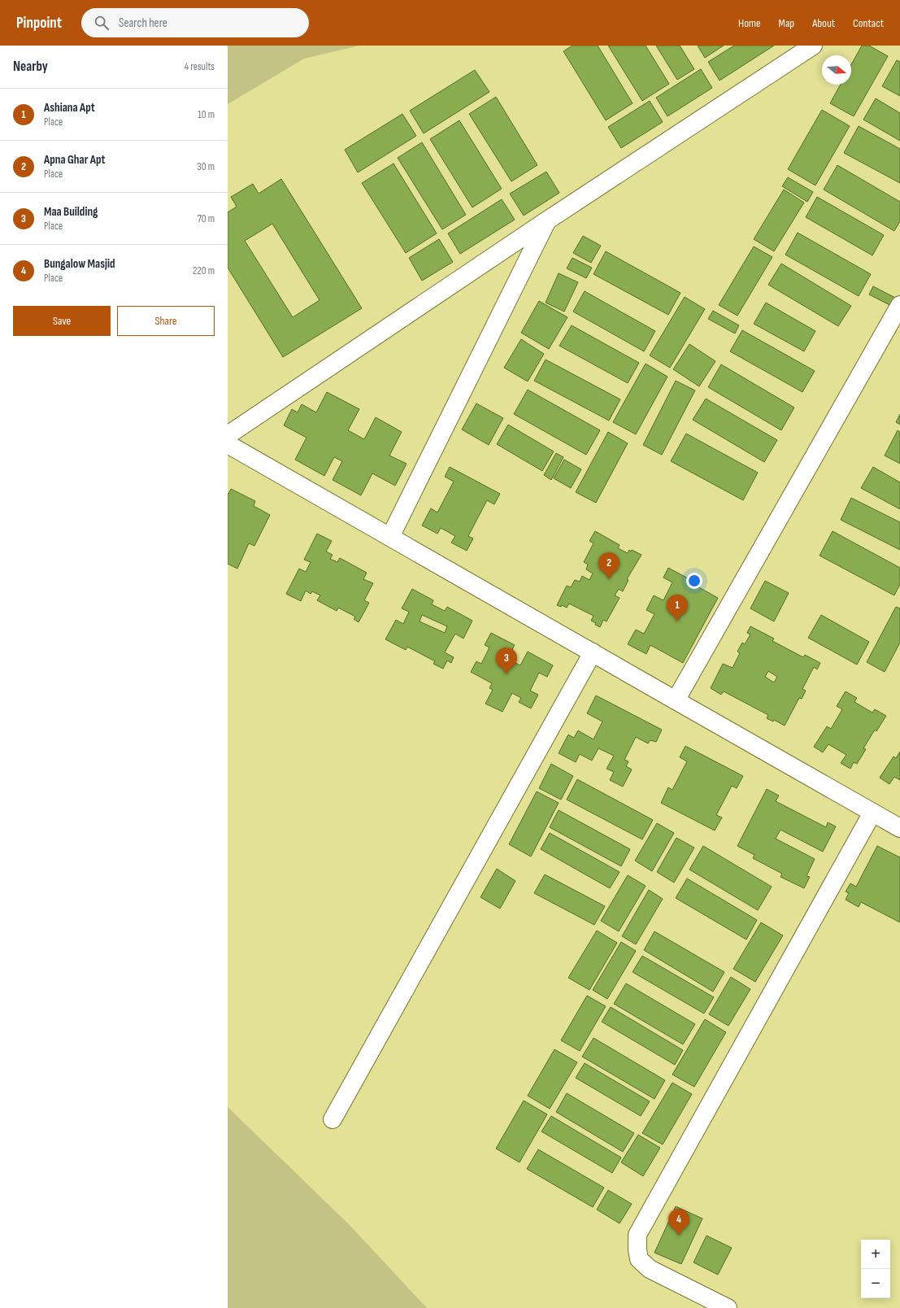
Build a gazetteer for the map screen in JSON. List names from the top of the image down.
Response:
{
  "north": "right",
  "page": {
    "header": "Pinpoint",
    "search": "Search here",
    "nav": [
      "Home",
      "Map",
      "About",
      "Contact"
    ],
    "heading": ["Nearby", "4 results"],
    "list": [
      {
        "mark": "1",
        "name": "Ashiana Apt",
        "note": "Place",
        "value": "10 m"
      },
      {
        "mark": "2",
        "name": "Apna Ghar Apt",
        "note": "Place",
        "value": "30 m"
      },
      {
        "mark": "3",
        "name": "Maa Building",
        "note": "Place",
        "value": "70 m"
      },
      {
        "mark": "4",
        "name": "Bungalow Masjid",
        "note": "Place",
        "value": "220 m"
      }
    ],
    "buttons": ["Save", "Share"],
    "pins": [
      "2",
      "1",
      "3",
      "4"
    ],
    "map_buttons": ["+", "−"]
  }
}
